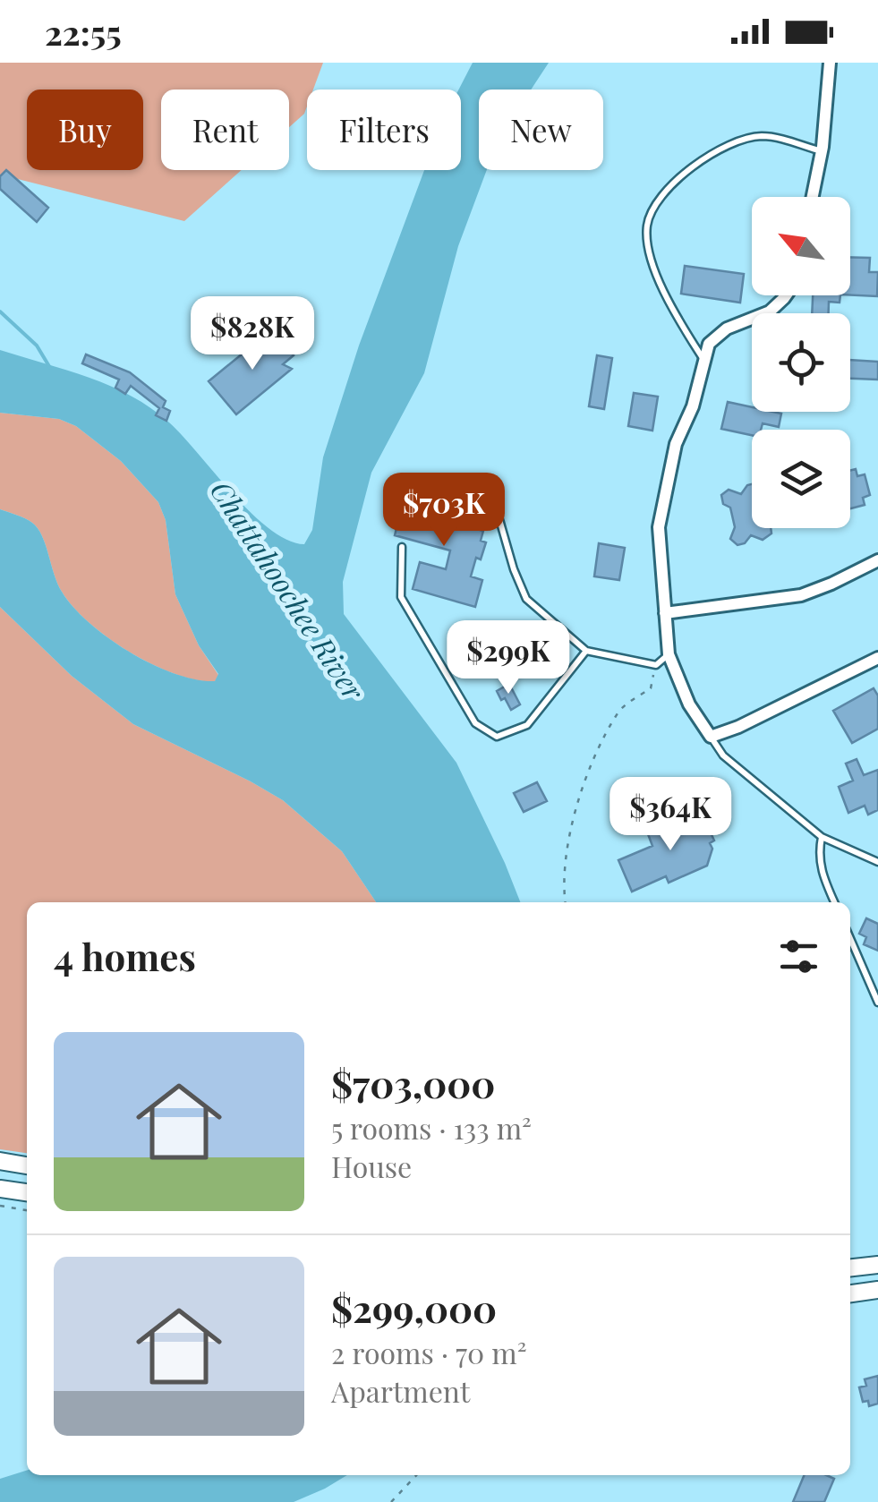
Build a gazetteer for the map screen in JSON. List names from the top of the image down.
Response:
{
  "water": ["Chattahoochee River"],
  "north": "top left",
  "page": {
    "status": "22:55",
    "chip": [
      "Buy",
      "Rent",
      "Filters",
      "New"
    ],
    "price": [
      "$828K",
      "$703K",
      "$299K",
      "$364K"
    ],
    "heading": "4 homes",
    "list": [
      {
        "name": "$703,000",
        "note": "5 rooms · 133 m² · House"
      },
      {
        "name": "$299,000",
        "note": "2 rooms · 70 m² · Apartment"
      }
    ]
  }
}
